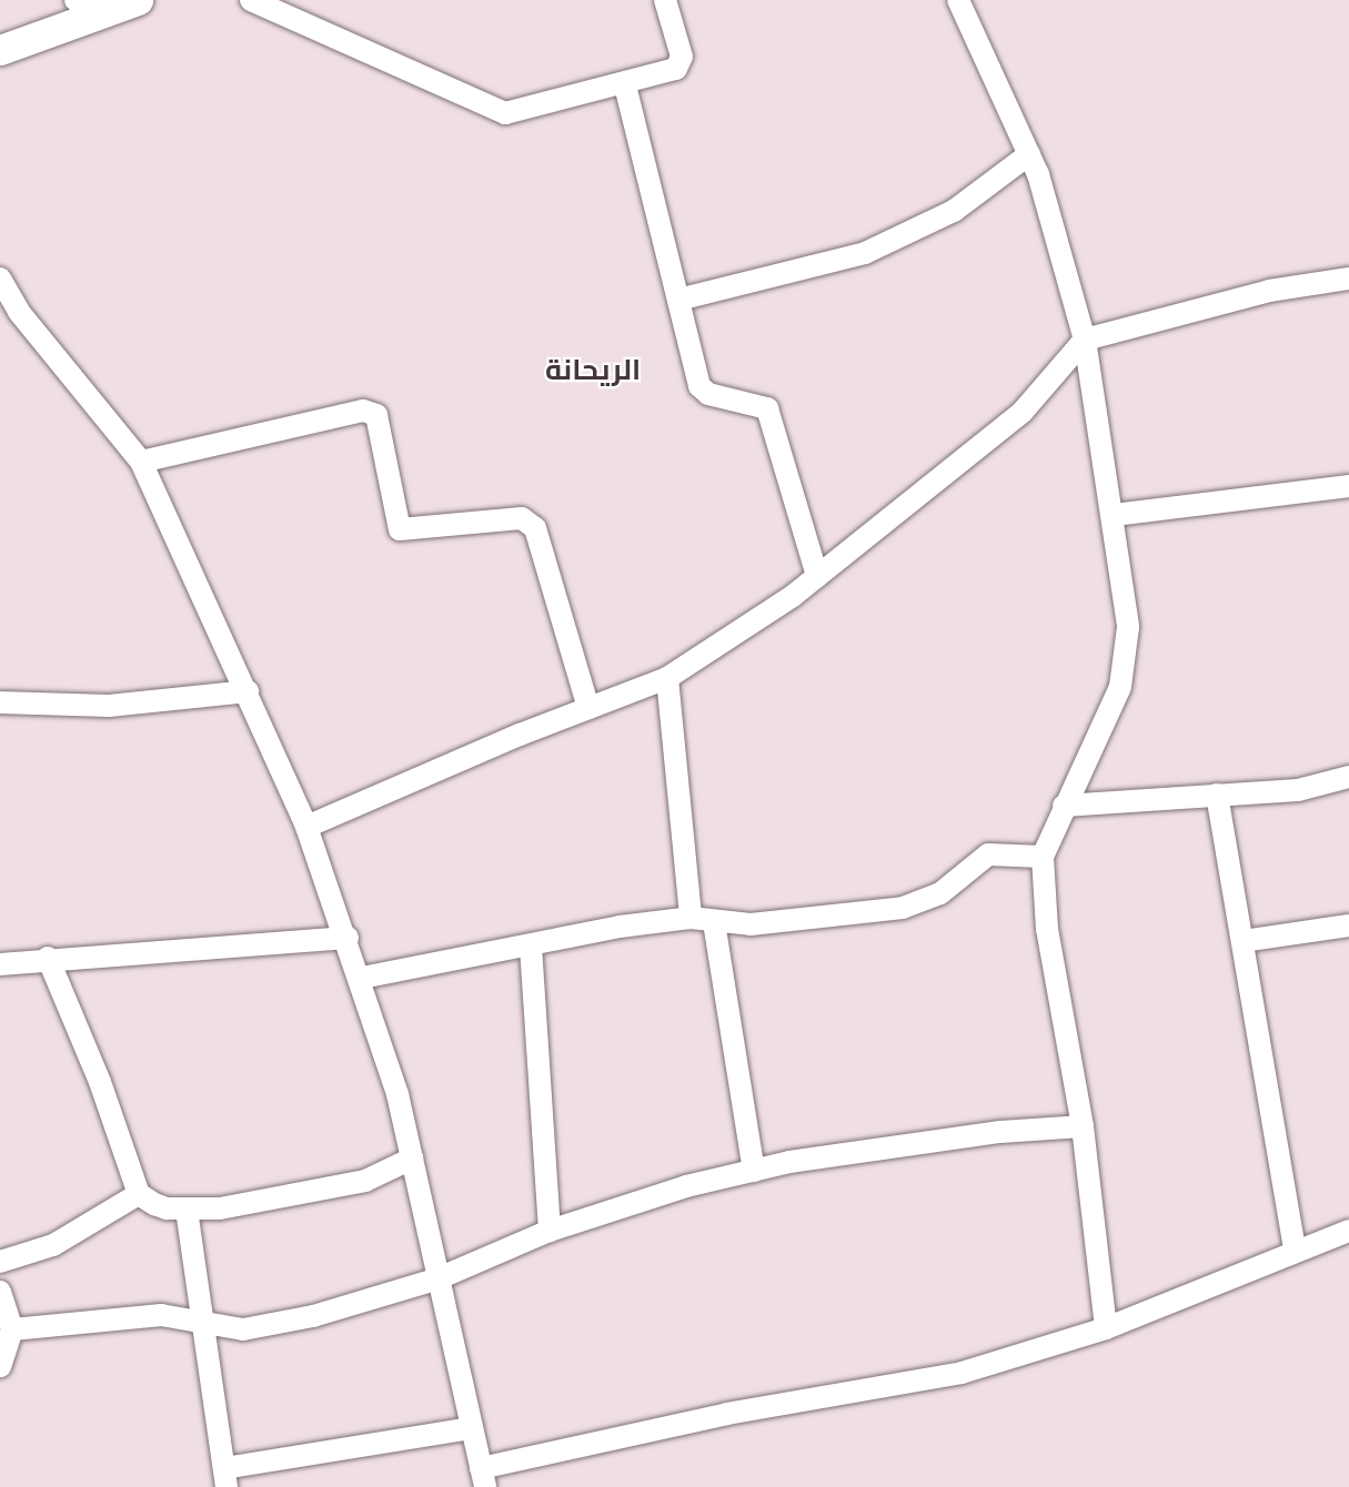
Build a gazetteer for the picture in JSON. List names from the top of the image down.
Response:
{
  "districts": ["الريحانة"]
}
